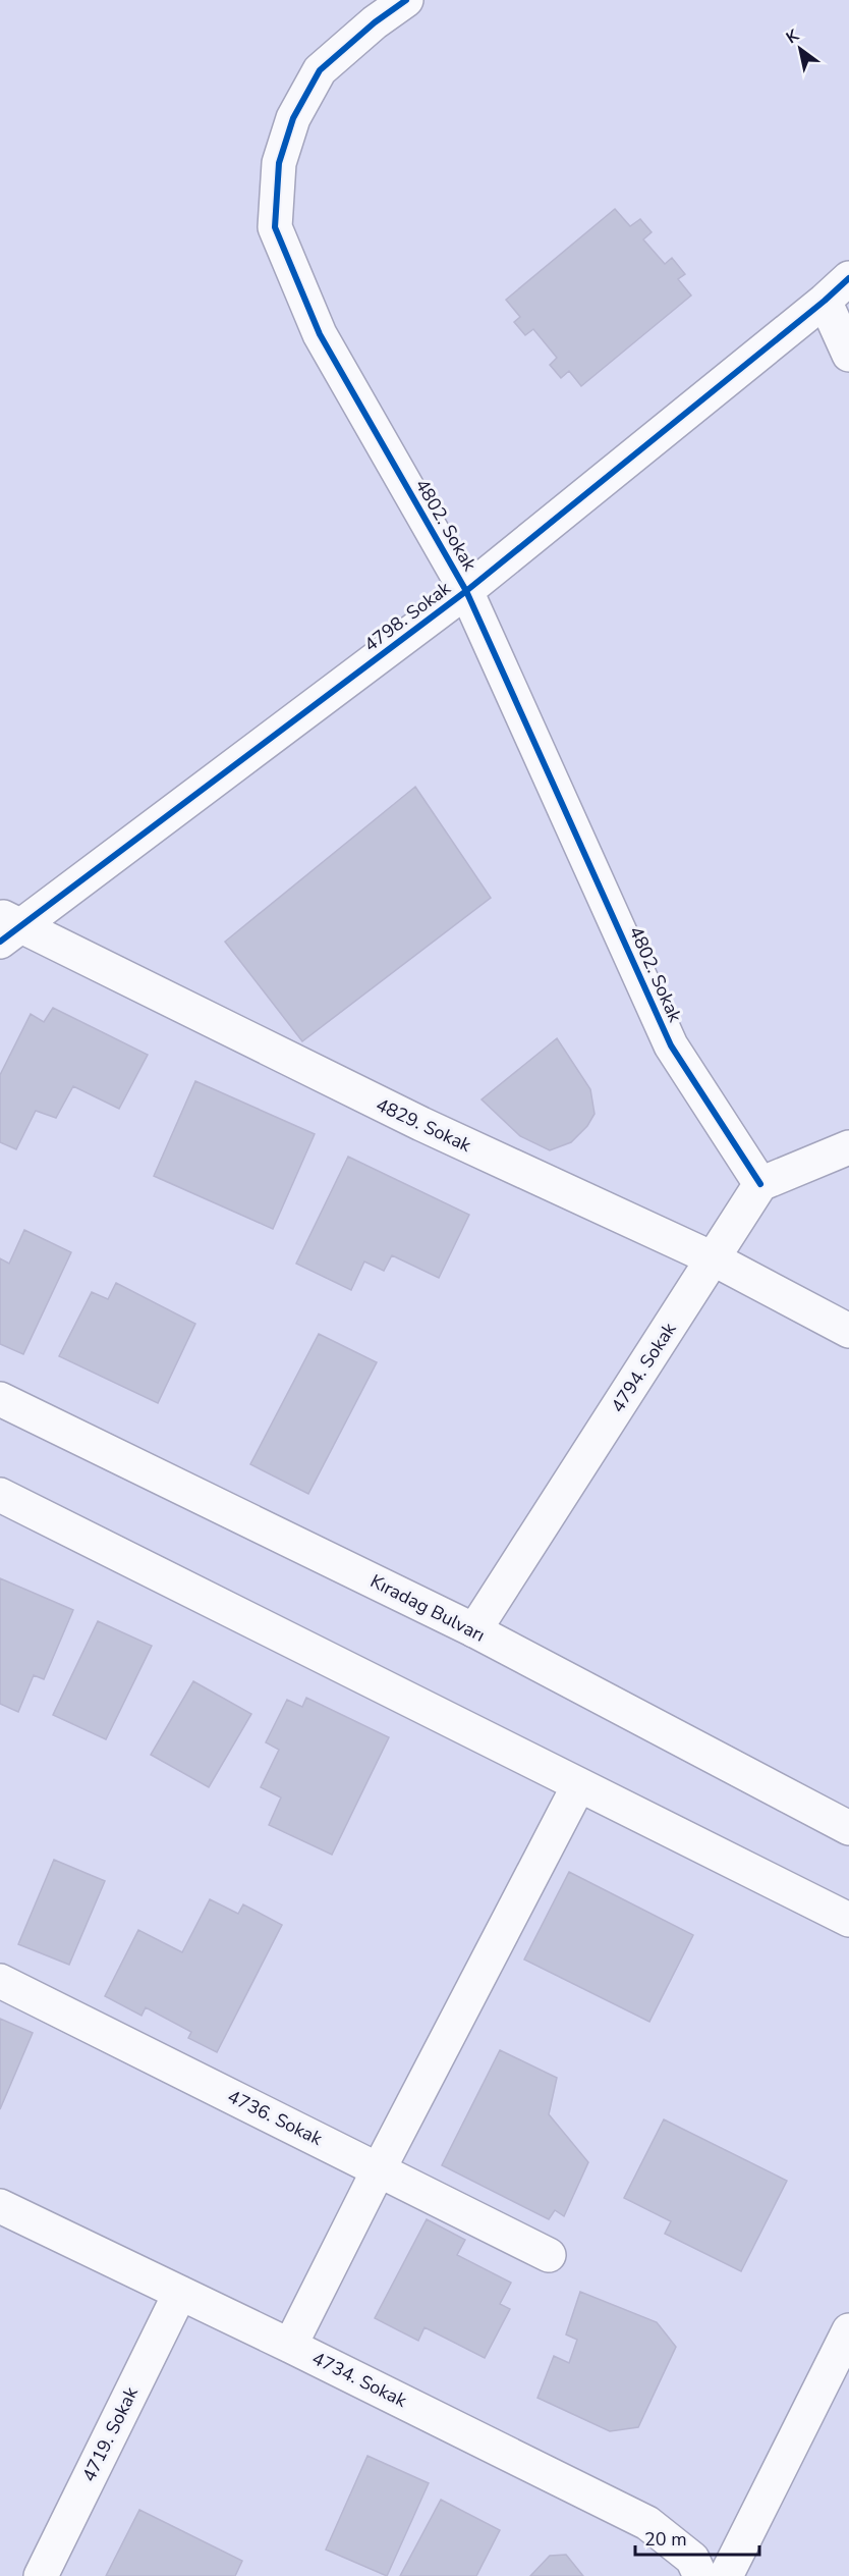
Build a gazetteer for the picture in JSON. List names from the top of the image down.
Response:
{
  "streets": {
    "street": [
      "4802. Sokak",
      "4798. Sokak",
      "4829. Sokak",
      "4794. Sokak",
      "Kıradag Bulvarı",
      "4736. Sokak",
      "4734. Sokak",
      "4719. Sokak"
    ]
  },
  "crossings": [
    ["4802. Sokak", "4798. Sokak"],
    ["4802. Sokak", "4794. Sokak"],
    ["4798. Sokak", "4829. Sokak"],
    ["4829. Sokak", "4794. Sokak"],
    ["4794. Sokak", "Kıradag Bulvarı"],
    ["4734. Sokak", "4719. Sokak"]
  ],
  "scale_bar": "20 m",
  "north": "top left"
}
